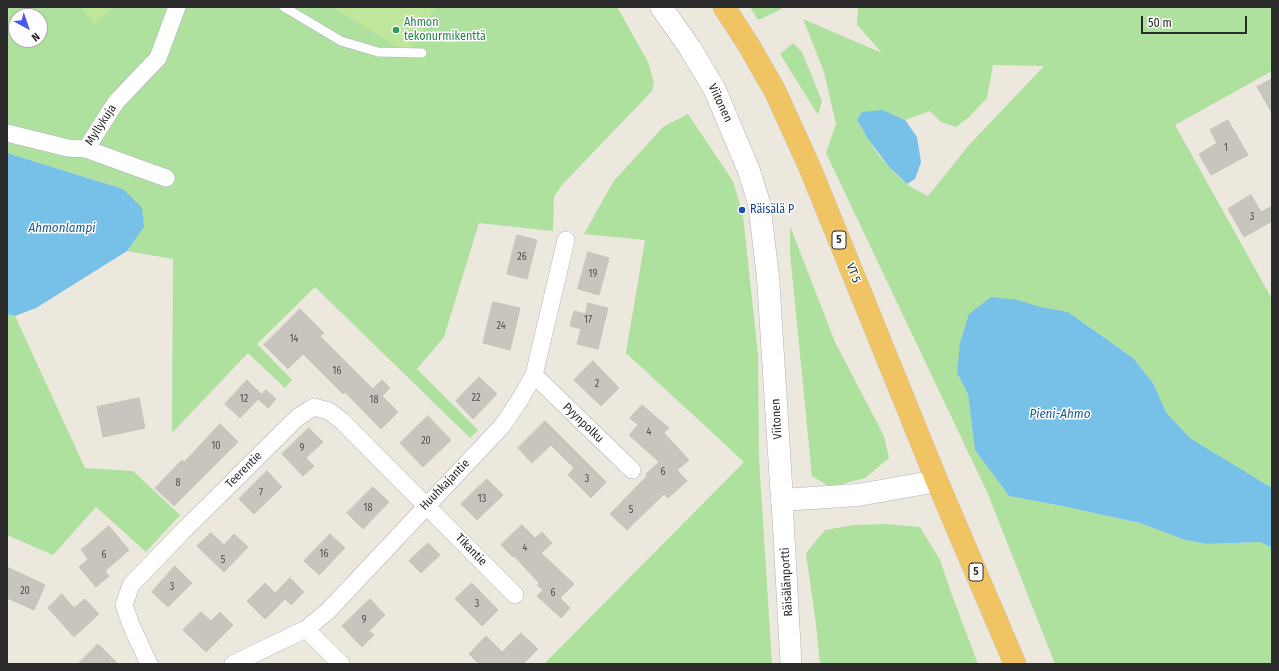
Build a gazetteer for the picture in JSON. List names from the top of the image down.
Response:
{
  "streets": {
    "highway": ["5", "VT 5"],
    "main road": ["Viitonen"],
    "street": [
      "Myllykuja",
      "Pyynpolku",
      "Teerentie",
      "Huuhkajantie",
      "Tikantie",
      "Räisälänportti"
    ]
  },
  "crossings": [
    ["Viitonen", "Räisälänportti"],
    ["5", "VT 5"],
    ["Pyynpolku", "Huuhkajantie"],
    ["Teerentie", "Huuhkajantie"],
    ["Teerentie", "Tikantie"],
    ["Huuhkajantie", "Tikantie"]
  ],
  "water": ["Ahmonlampi", "Pieni-Ahmo"],
  "places": ["Ahmon tekonurmikenttä", "Räisälä P"],
  "house_numbers": [
    "1",
    "3",
    "26",
    "19",
    "17",
    "24",
    "14",
    "16",
    "2",
    "22",
    "12",
    "18",
    "4",
    "20",
    "10",
    "9",
    "6",
    "3",
    "8",
    "7",
    "13",
    "18",
    "5",
    "4",
    "16",
    "6",
    "5",
    "3",
    "20",
    "6",
    "3",
    "9"
  ],
  "scale_bar": "50 m",
  "north": "bottom right"
}
